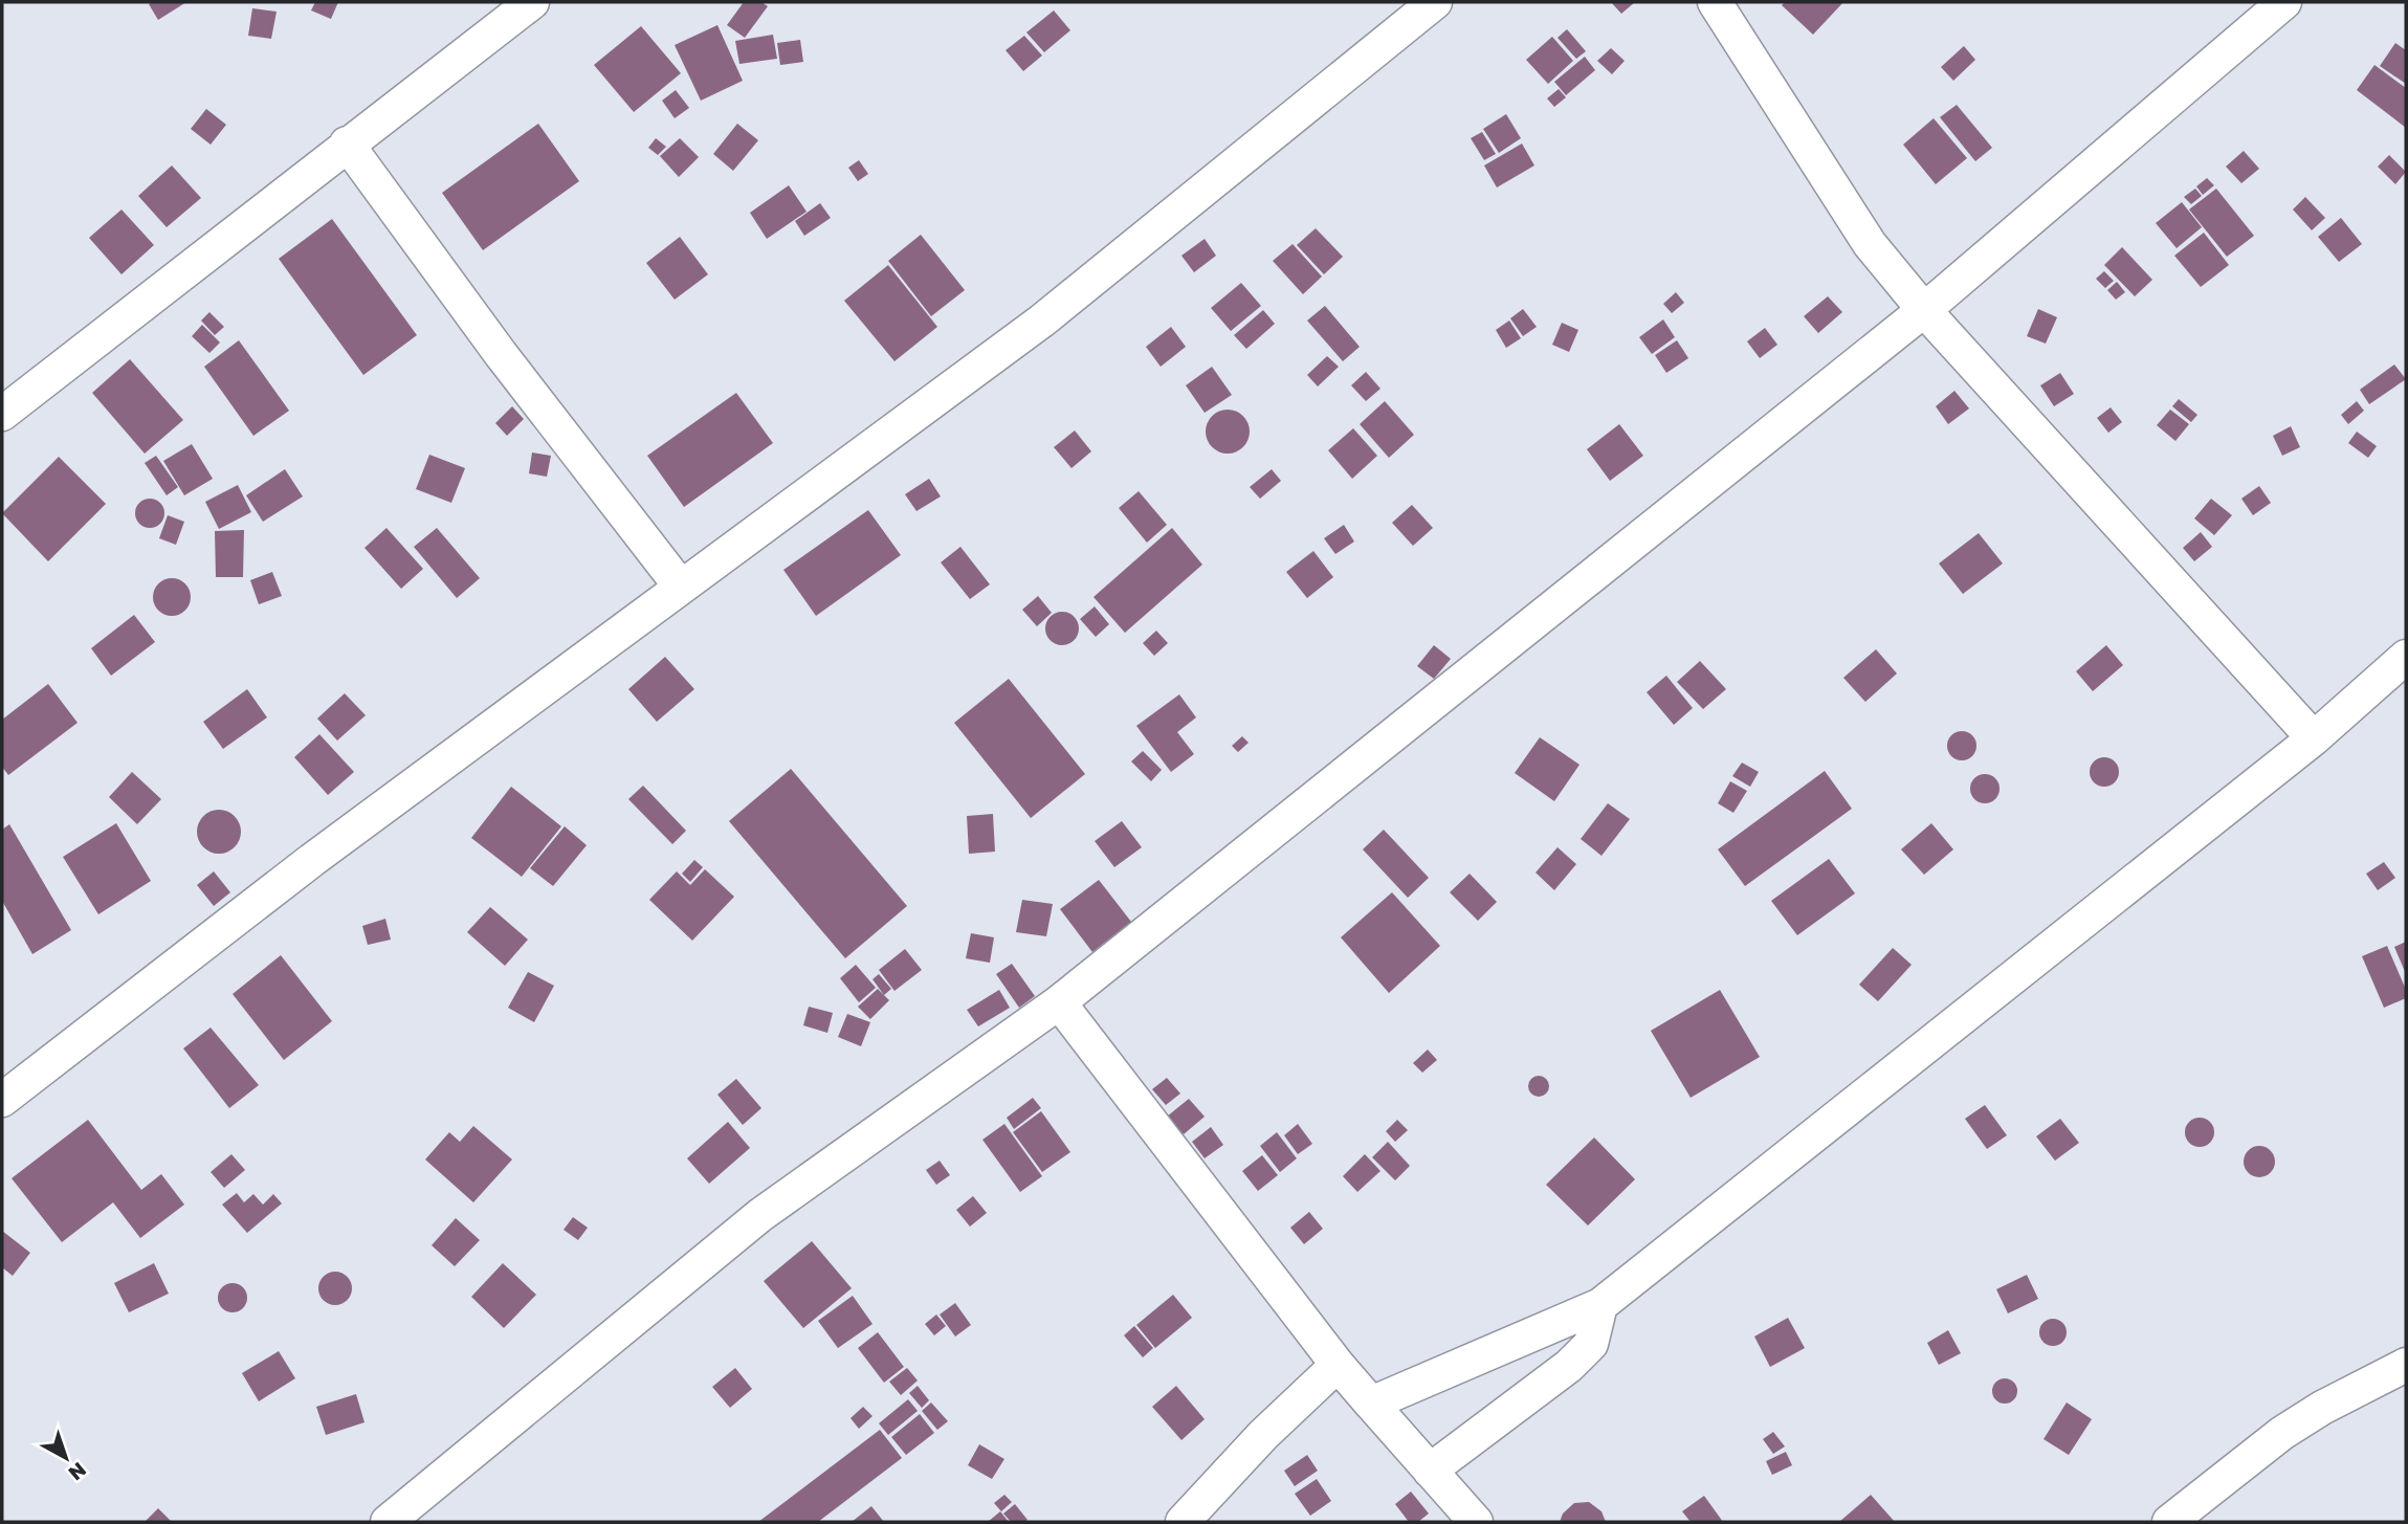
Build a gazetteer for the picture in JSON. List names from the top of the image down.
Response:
{
  "north": "bottom right"
}
